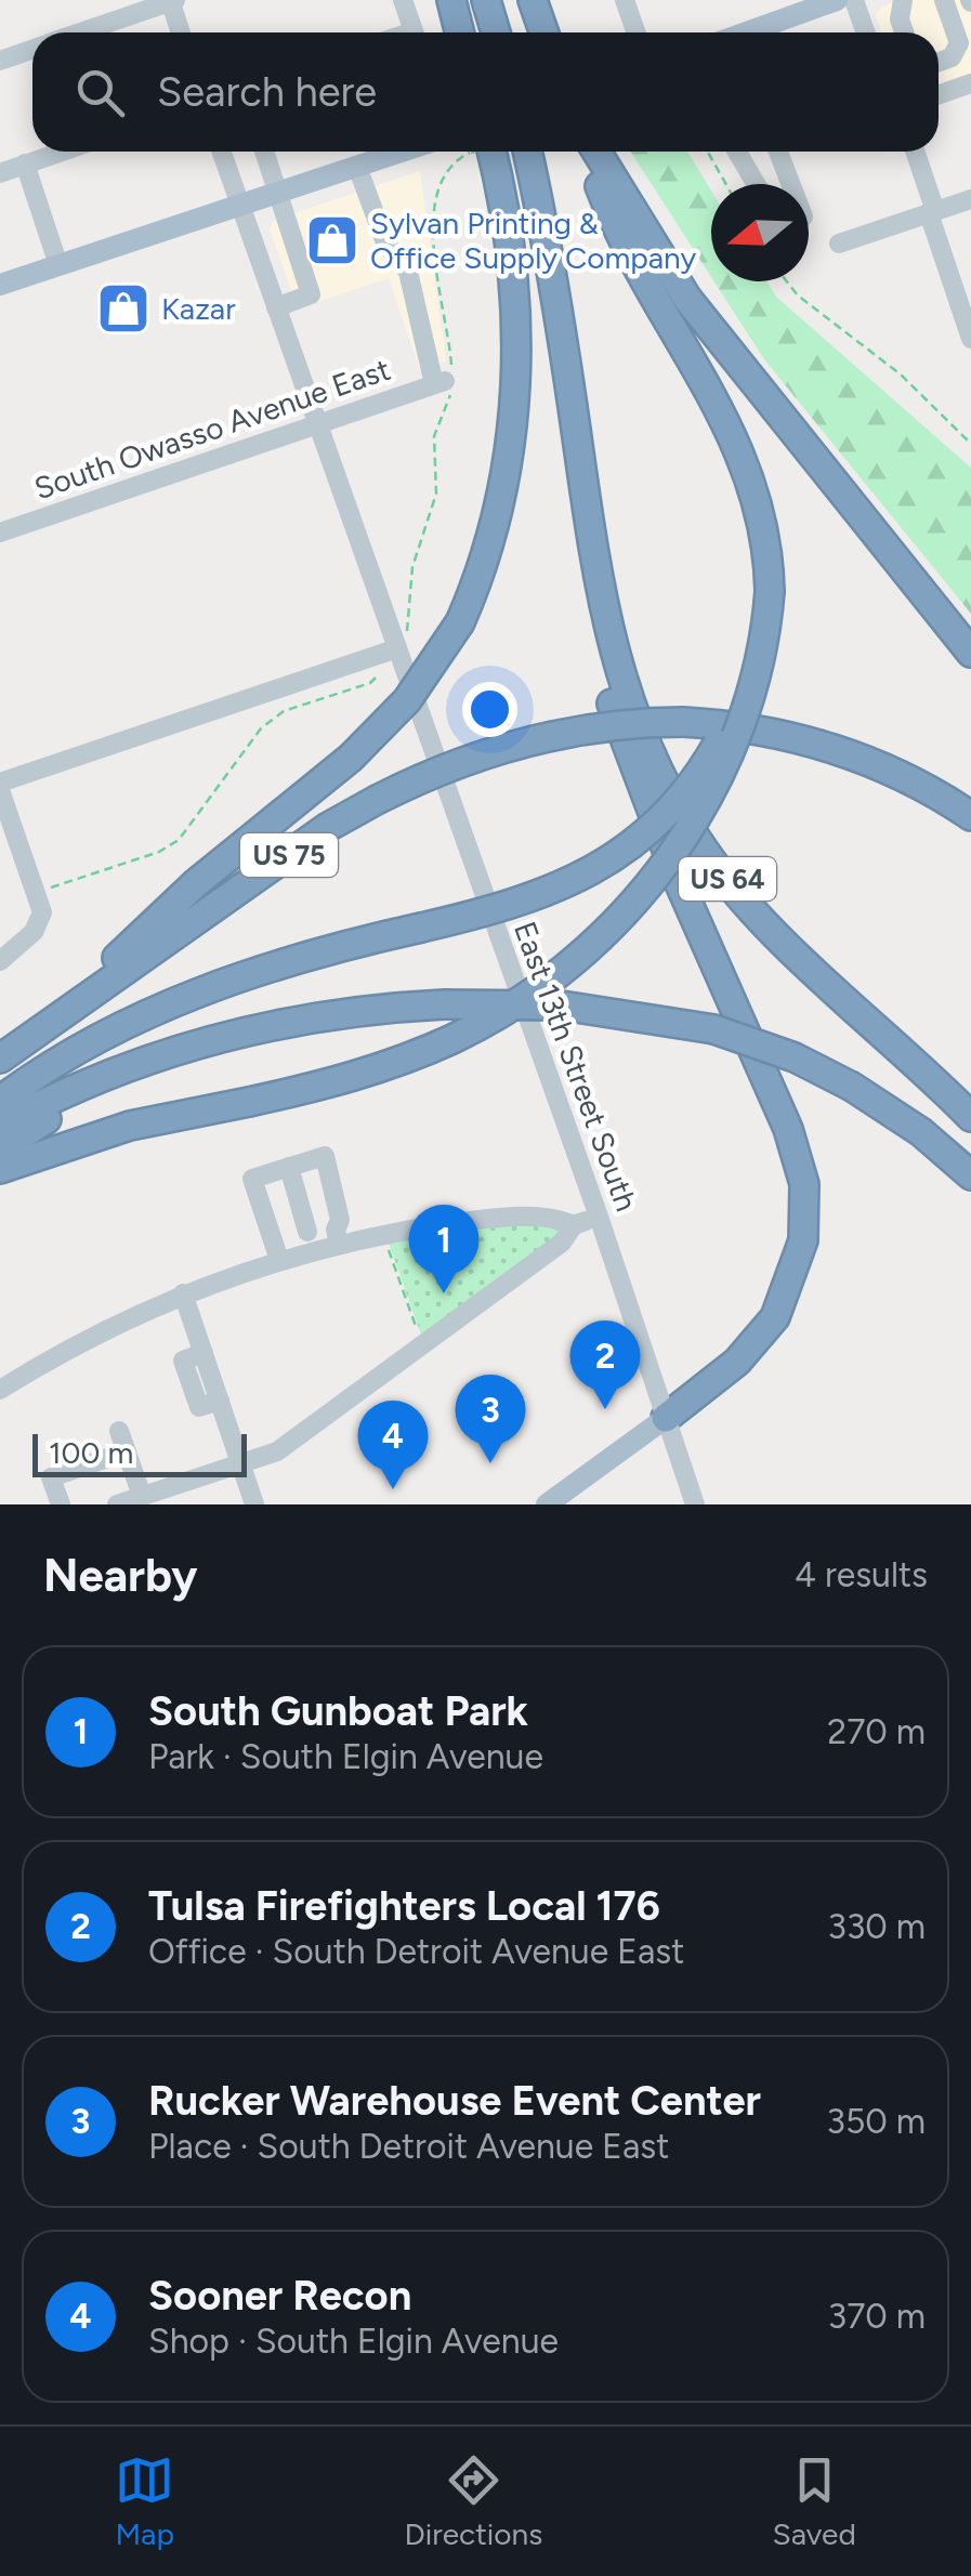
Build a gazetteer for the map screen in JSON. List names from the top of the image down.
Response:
{
  "streets": {
    "highway": ["US 75", "US 64"],
    "street": ["South Owasso Avenue East", "East 13th Street South"]
  },
  "crossings": [
    ["South Owasso Avenue East", "East 13th Street South"]
  ],
  "places": {
    "shop": ["Sylvan Printing & Office Supply Company", "Kazar"]
  },
  "scale_bar": "100 m",
  "north": "left",
  "page": {
    "search": "Search here",
    "pins": [
      "1",
      "2",
      "3",
      "4"
    ],
    "scale": "100 m",
    "heading": ["Nearby", "4 results"],
    "list": [
      {
        "mark": "1",
        "name": "South Gunboat Park",
        "note": "Park · South Elgin Avenue",
        "value": "270 m"
      },
      {
        "mark": "2",
        "name": "Tulsa Firefighters Local 176",
        "note": "Office · South Detroit Avenue East",
        "value": "330 m"
      },
      {
        "mark": "3",
        "name": "Rucker Warehouse Event Center",
        "note": "Place · South Detroit Avenue East",
        "value": "350 m"
      },
      {
        "mark": "4",
        "name": "Sooner Recon",
        "note": "Shop · South Elgin Avenue",
        "value": "370 m"
      }
    ],
    "nav": ["Map", "Directions", "Saved"]
  }
}
